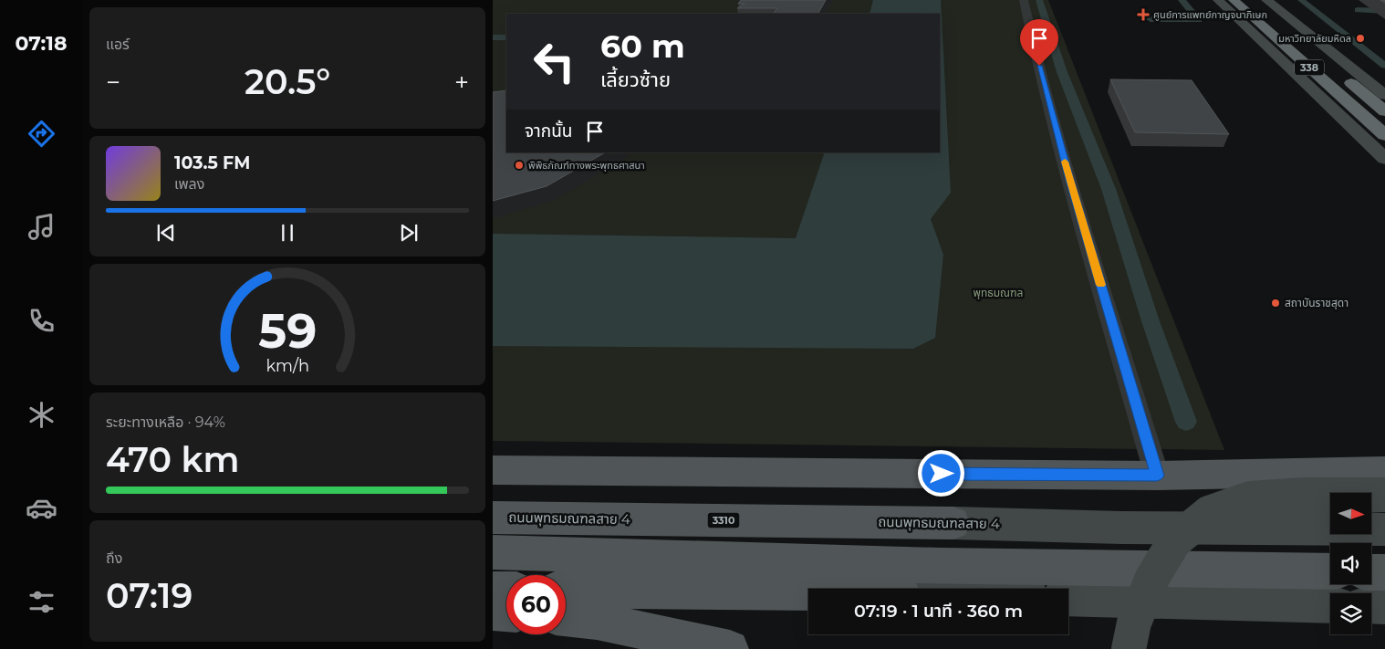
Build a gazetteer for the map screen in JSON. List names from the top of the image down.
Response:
{
  "streets": {
    "highway": ["338"],
    "main road": ["ถนนพุทธมณฑลสาย 4", "3310"]
  },
  "parks": ["พุทธมณฑล"],
  "places": {
    "health": ["ศูนย์การแพทย์กาญจนาภิเษก"],
    "other": ["มหาวิทยาลัยมหิดล", "พิพิธภัณฑ์ทางพระพุทธศาสนา", "สถาบันราชสุดา"]
  },
  "north": "right",
  "page": {
    "tabs": "07:18",
    "tile": [
      "แอร์",
      ["ระยะทางเหลือ · 94%", "470 km"],
      ["ถึง", "07:19"]
    ],
    "turn": ["60 m", "เลี้ยวซ้าย"],
    "heat": ["−", "20.5°", "+"],
    "then": "จากนั้น",
    "song": ["103.5 FM", "เพลง"],
    "limit": "60",
    "trip": "07:19 · 1 นาที · 360 m",
    "gauge": ["59", "km/h"]
  }
}
